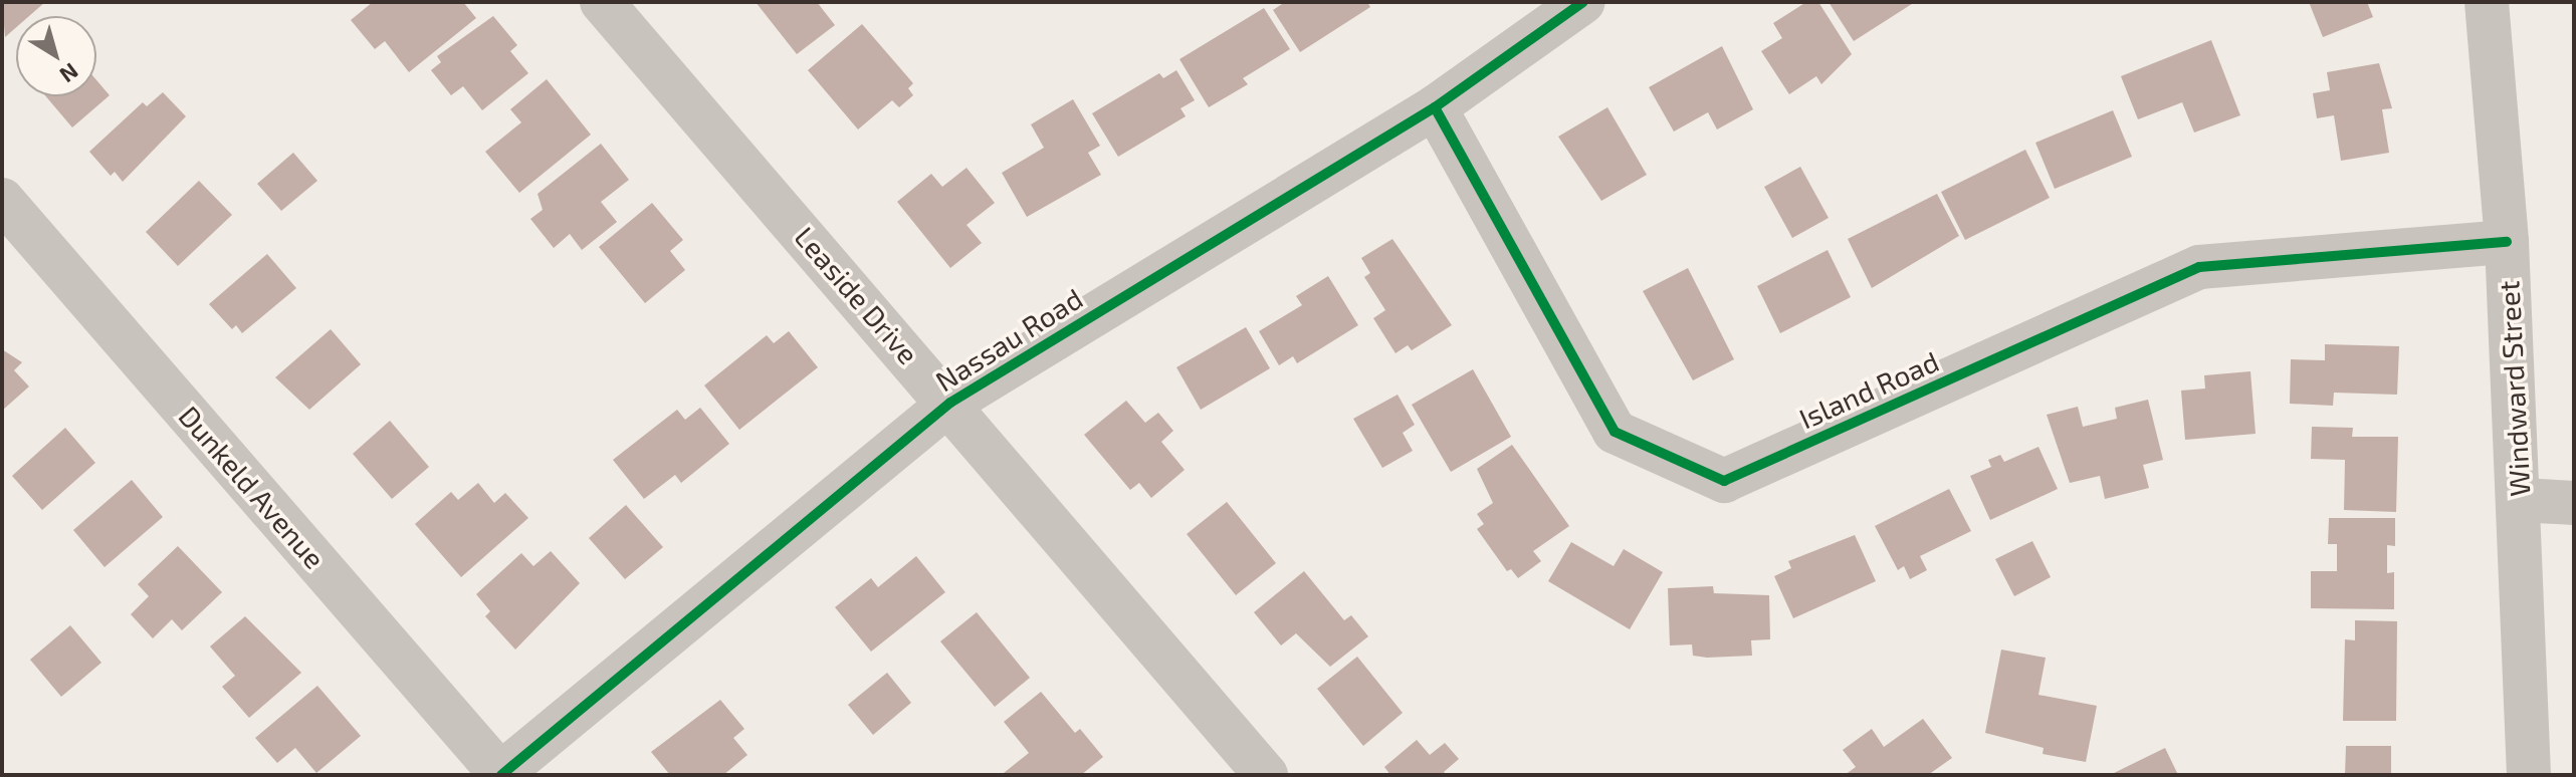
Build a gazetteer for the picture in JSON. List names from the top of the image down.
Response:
{
  "streets": {
    "street": [
      "Leaside Drive",
      "Nassau Road",
      "Windward Street",
      "Island Road",
      "Dunkeld Avenue"
    ]
  },
  "crossings": [
    ["Leaside Drive", "Nassau Road"],
    ["Nassau Road", "Island Road"],
    ["Nassau Road", "Dunkeld Avenue"],
    ["Windward Street", "Island Road"]
  ],
  "north": "bottom right"
}
